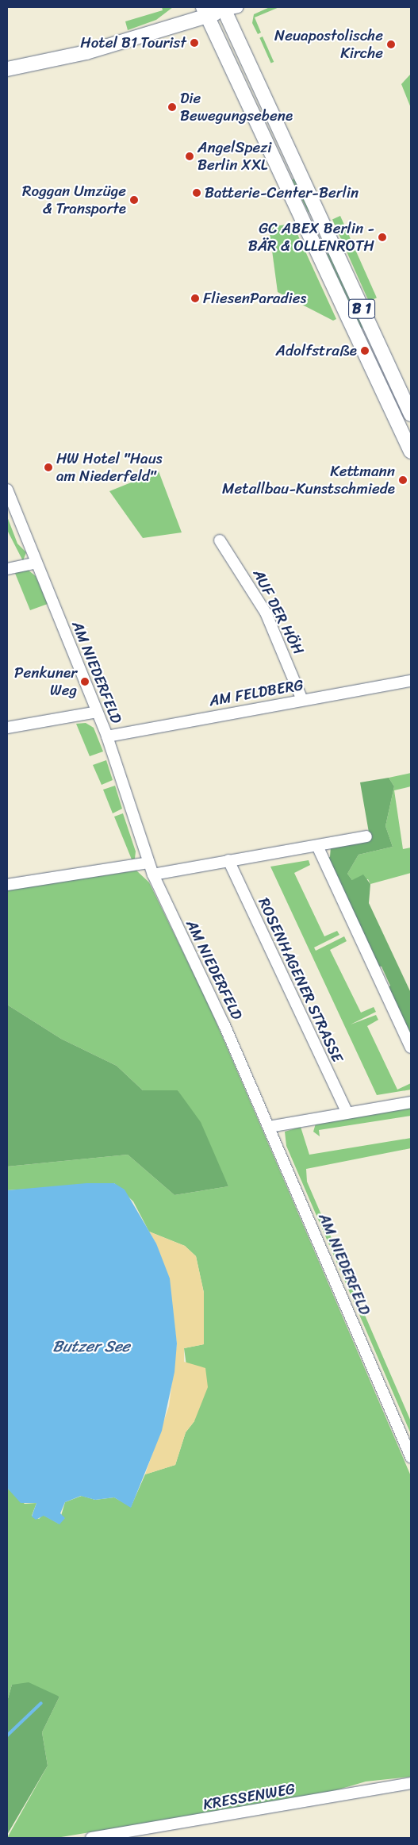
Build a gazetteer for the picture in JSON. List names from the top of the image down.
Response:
{
  "streets": {
    "main road": ["B 1"],
    "street": [
      "AUF DER HÖH",
      "AM NIEDERFELD",
      "AM FELDBERG",
      "ROSENHAGENER STRASSE",
      "KRESSENWEG"
    ]
  },
  "crossings": [
    ["AUF DER HÖH", "AM FELDBERG"],
    ["AM NIEDERFELD", "AM FELDBERG"]
  ],
  "water": ["Butzer See"],
  "places": [
    "Hotel B1 Tourist",
    "Neuapostolische Kirche",
    "Die Bewegungsebene",
    "AngelSpezi Berlin XXL",
    "Batterie-Center-Berlin",
    "Roggan Umzüge & Transporte",
    "GC ABEX Berlin - BÄR & OLLENROTH",
    "FliesenParadies",
    "Adolfstraße",
    "HW Hotel \"Haus am Niederfeld\"",
    "Kettmann Metallbau-Kunstschmiede",
    "Penkuner Weg"
  ]
}
